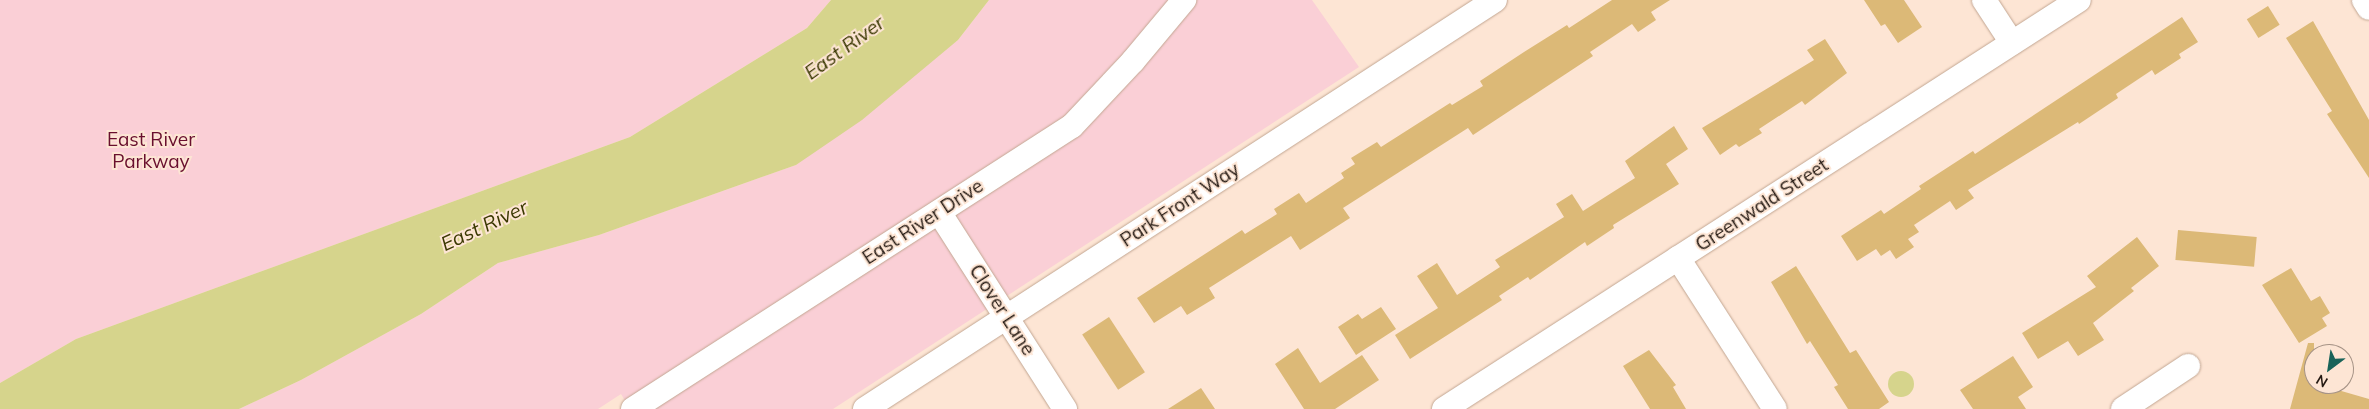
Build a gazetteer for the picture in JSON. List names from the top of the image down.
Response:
{
  "streets": {
    "street": [
      "Park Front Way",
      "Greenwald Street",
      "East River Drive",
      "Clover Lane"
    ]
  },
  "crossings": [
    ["Park Front Way", "Clover Lane"],
    ["East River Drive", "Clover Lane"]
  ],
  "water": ["East River"],
  "parks": ["East River Parkway"],
  "north": "bottom left"
}
